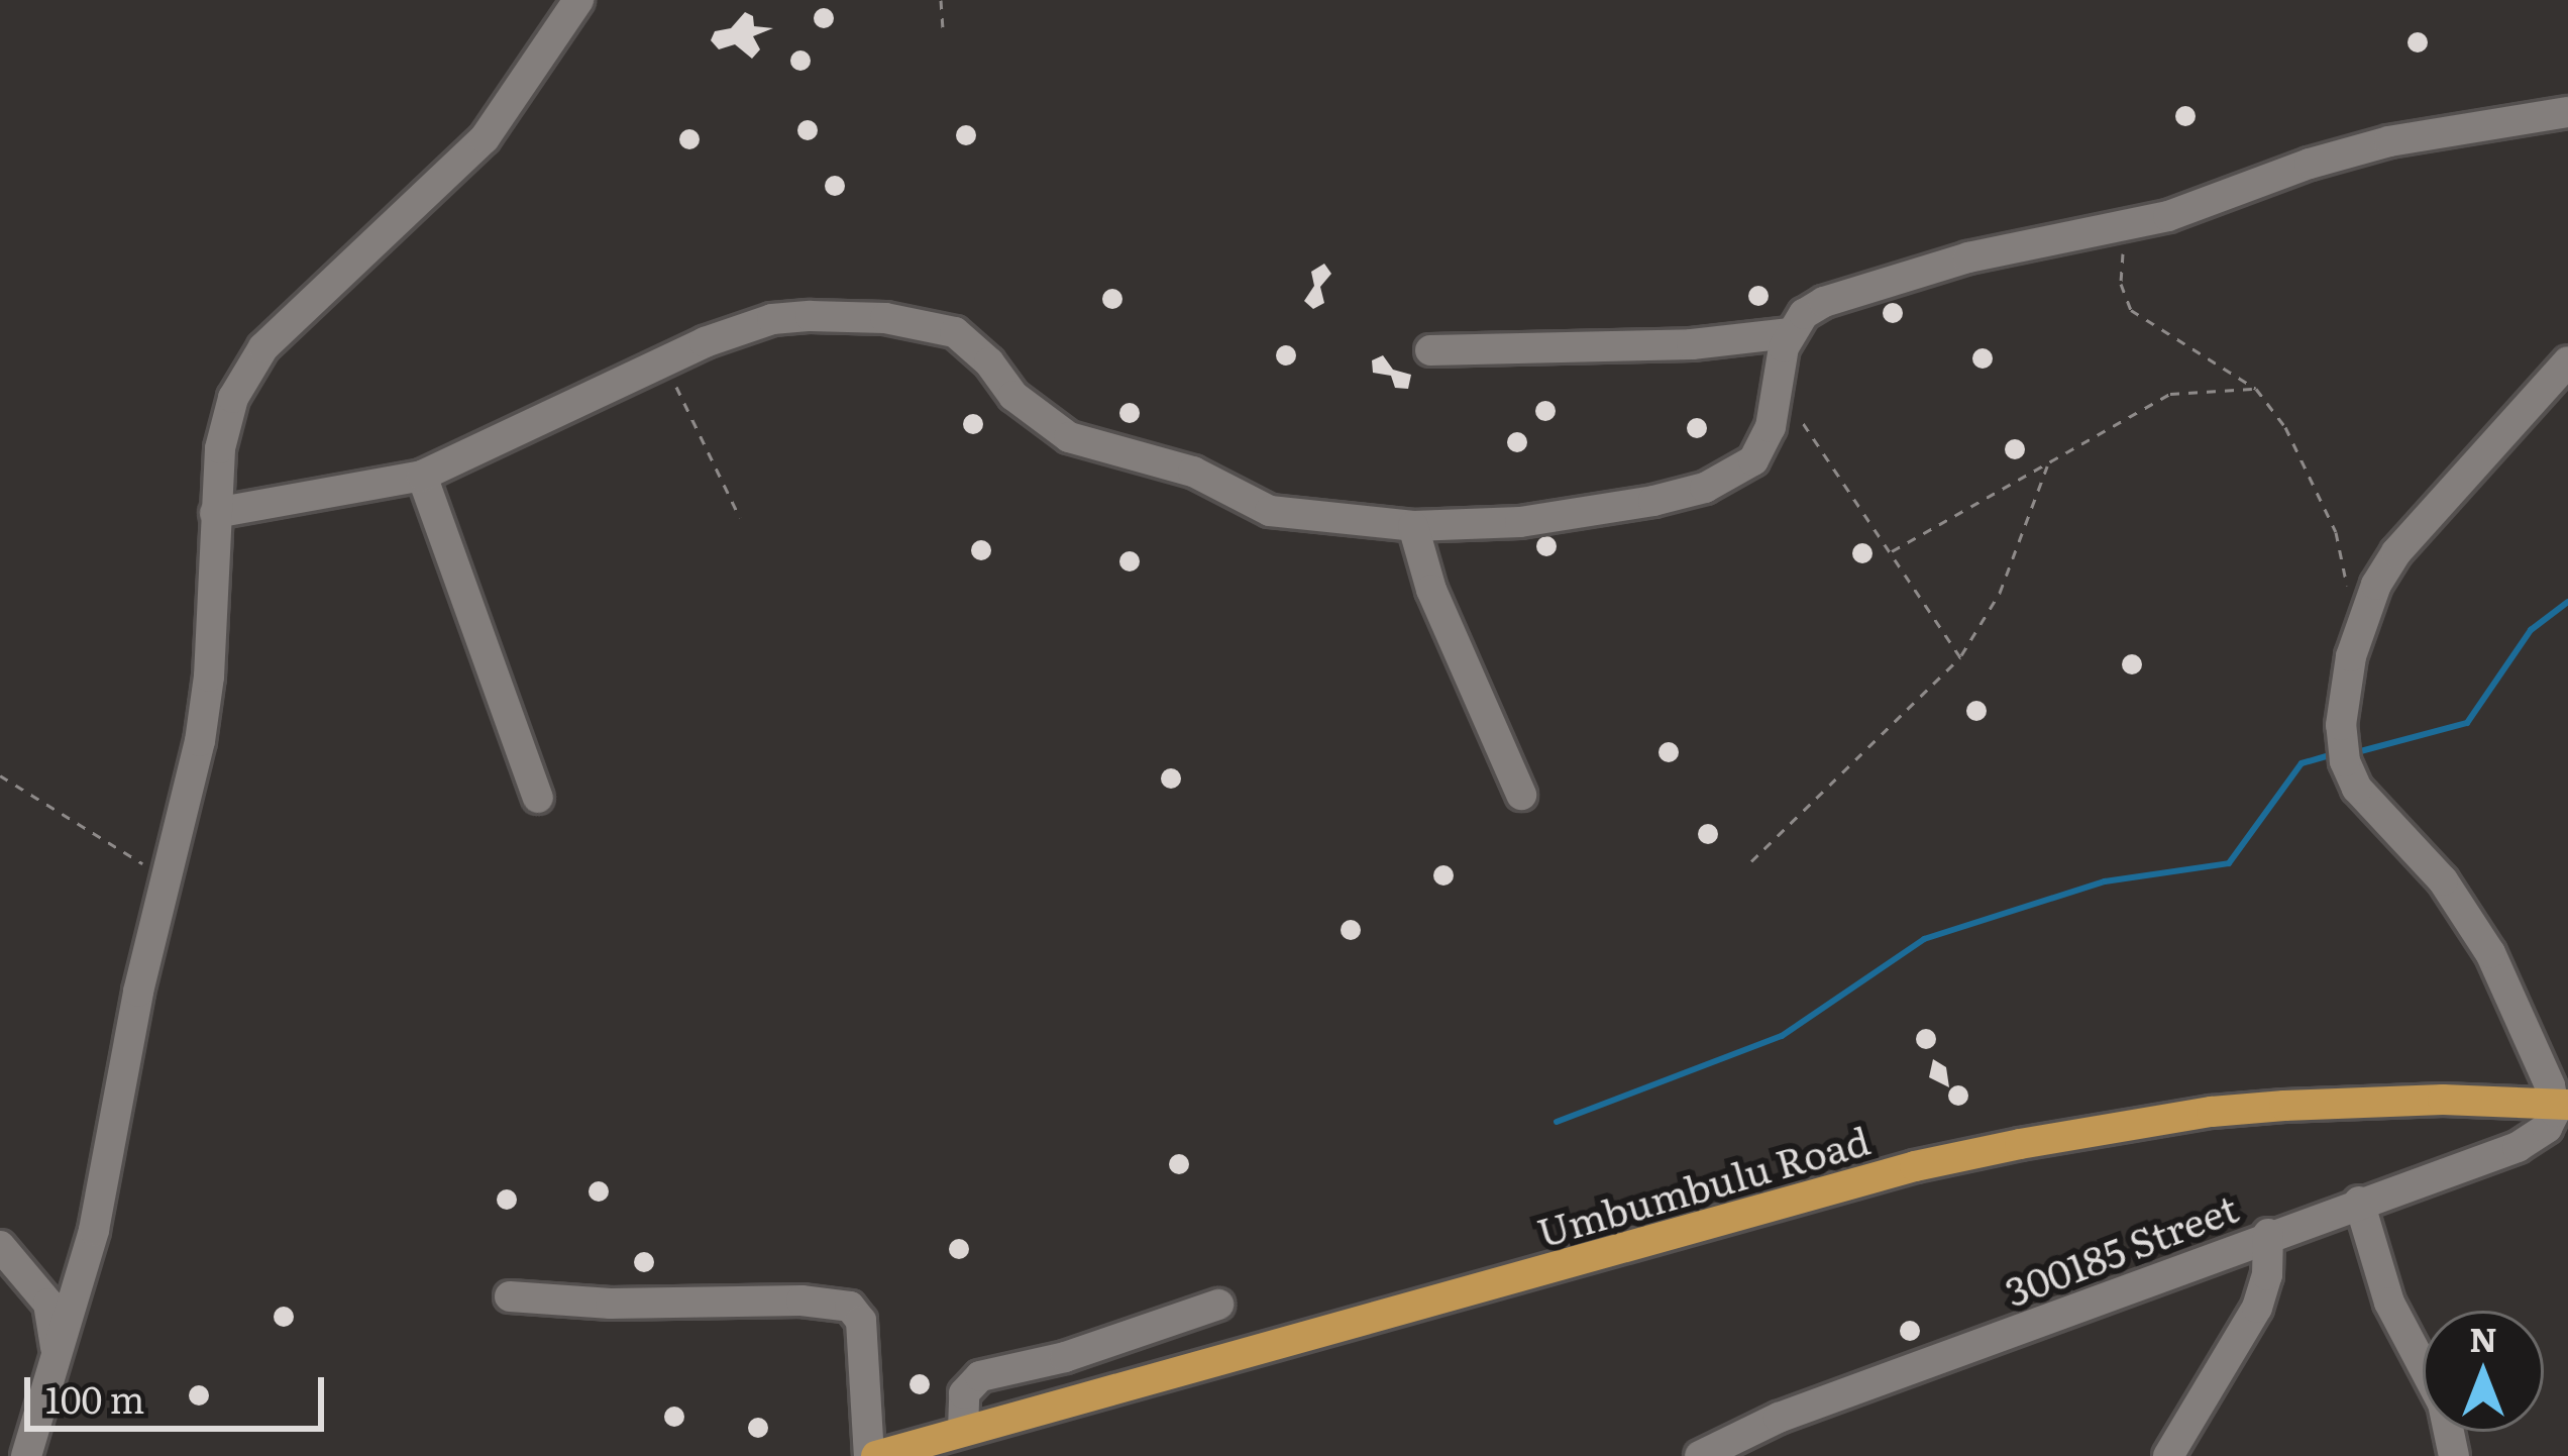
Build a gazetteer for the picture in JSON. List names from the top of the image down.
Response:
{
  "streets": {
    "main road": ["Umbumbulu Road"],
    "street": ["300185 Street"]
  },
  "crossings": [
    ["Umbumbulu Road", "300185 Street"]
  ],
  "scale_bar": "100 m",
  "north": "top"
}
